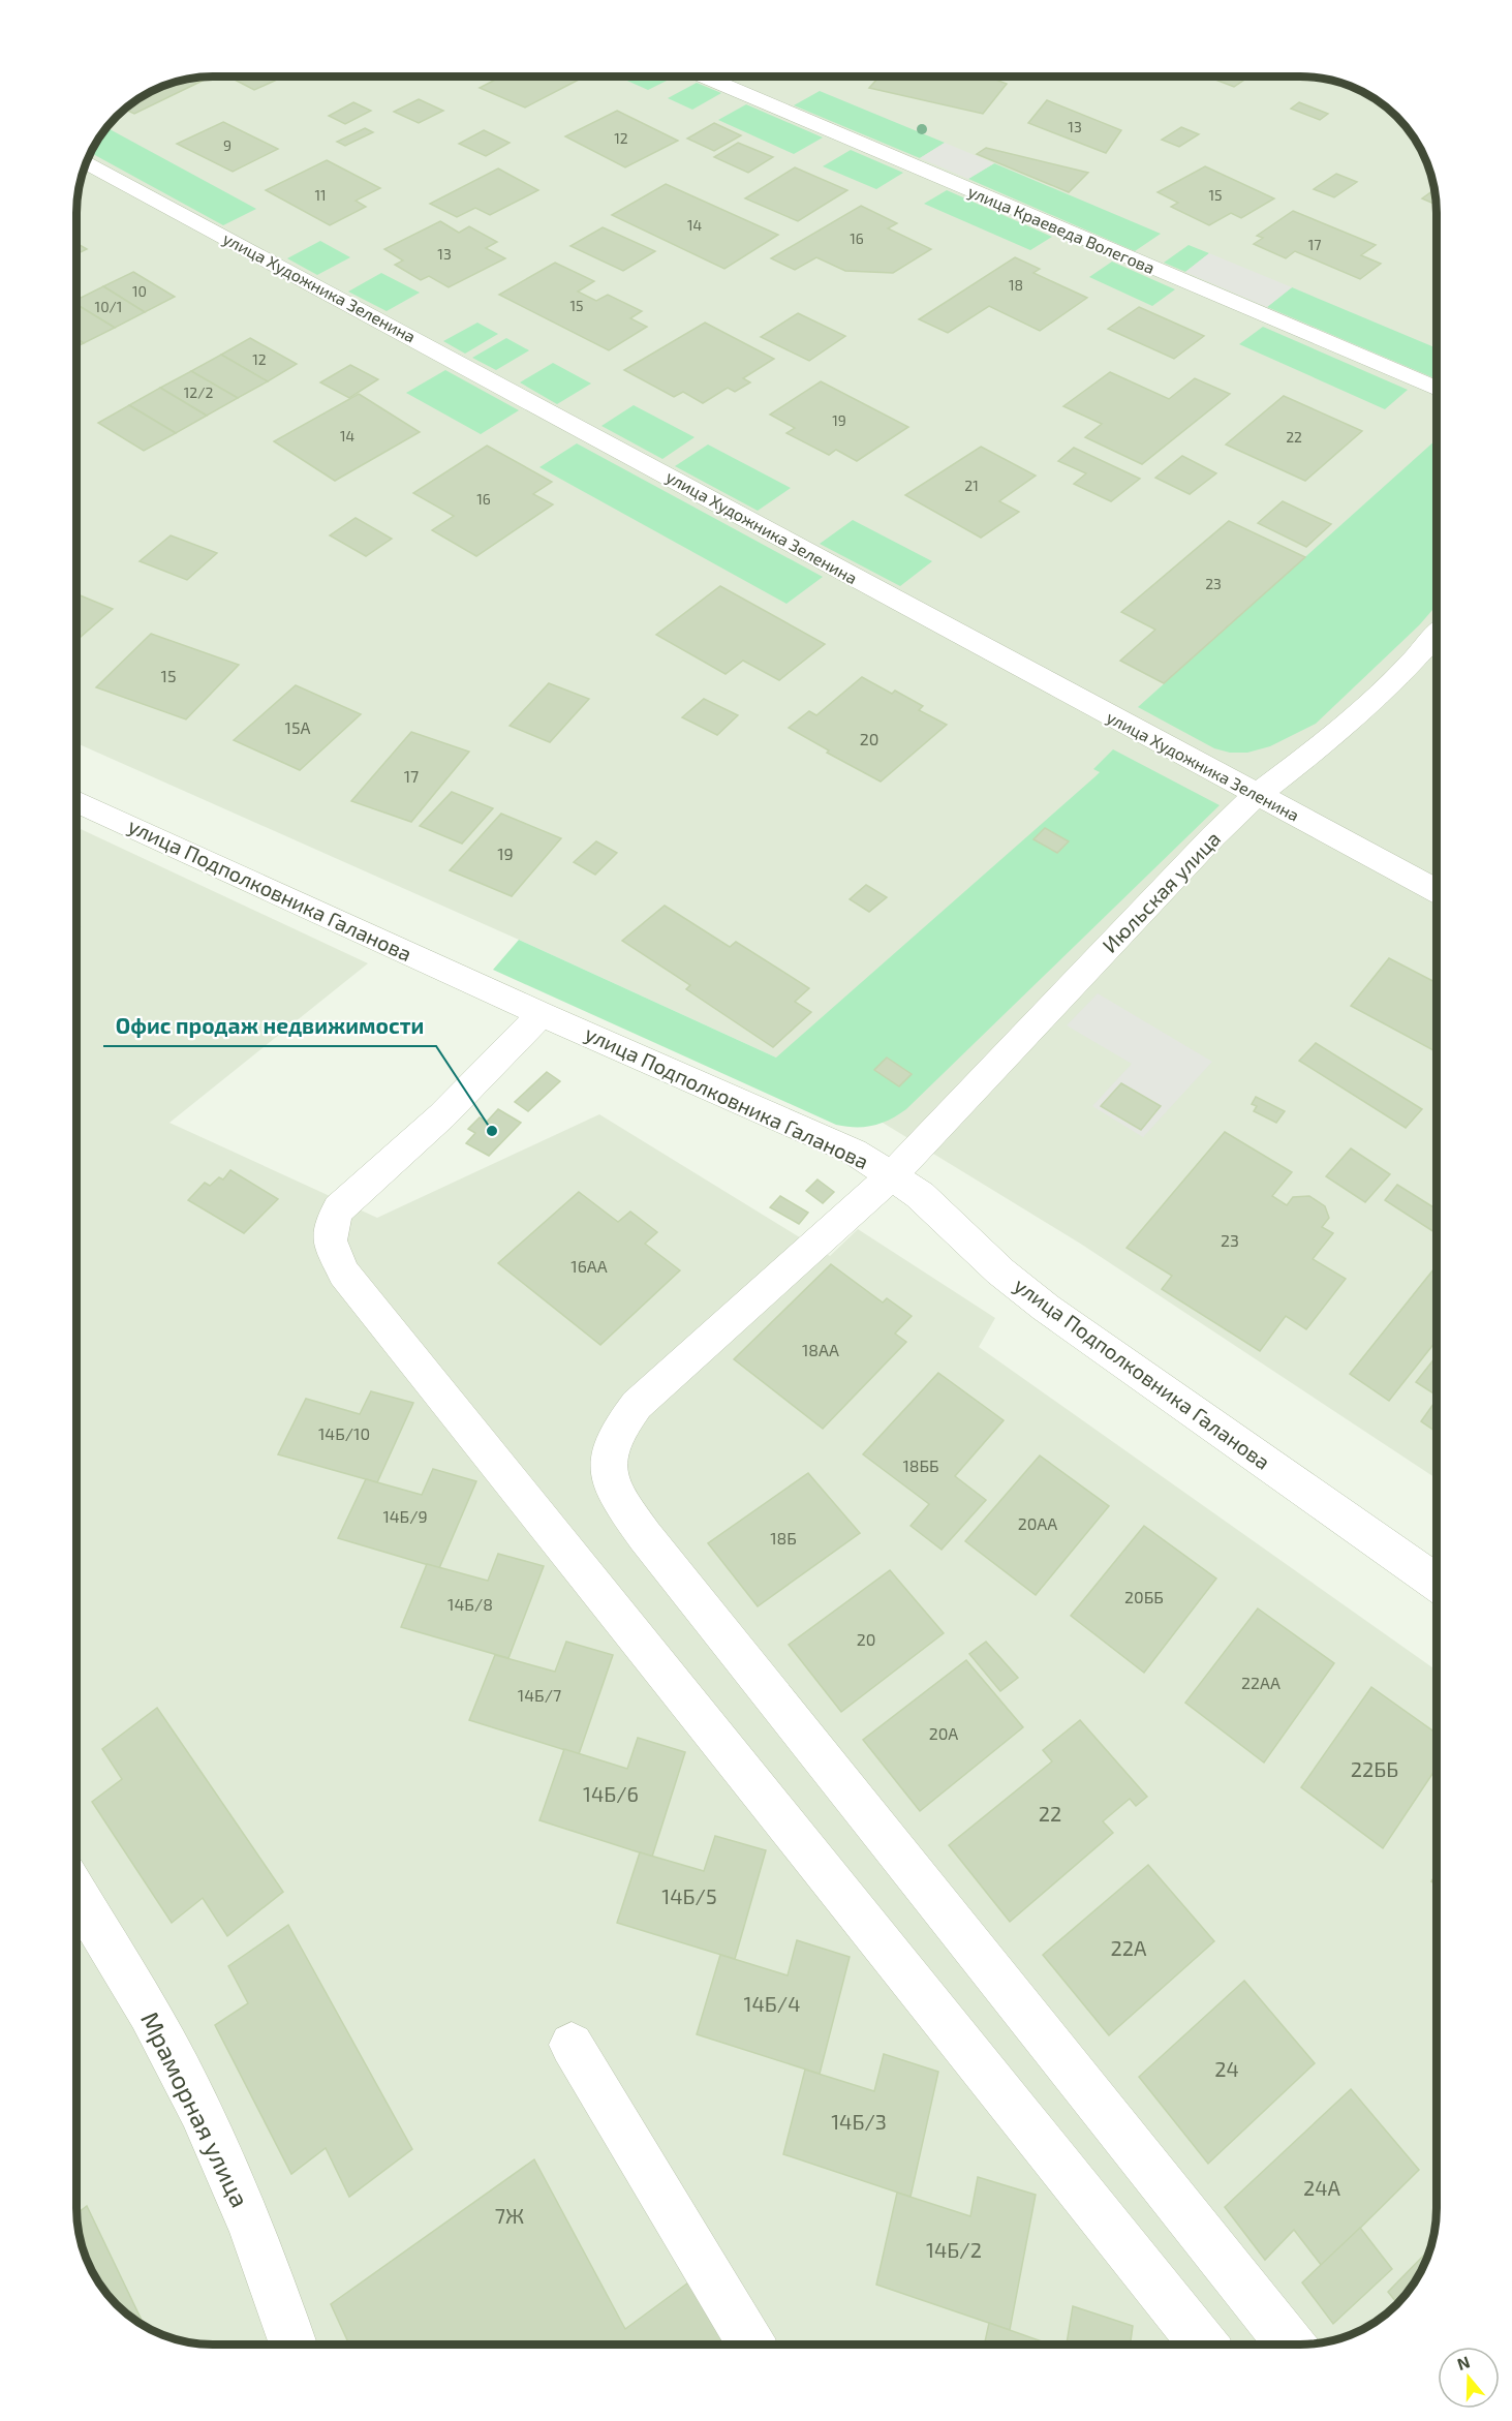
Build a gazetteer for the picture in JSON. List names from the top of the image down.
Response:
{
  "streets": {
    "street": [
      "улица Краеведа Волегова",
      "улица Художника Зеленина",
      "улица Подполковника Галанова",
      "Июльская улица",
      "Мраморная улица"
    ]
  },
  "crossings": [
    ["улица Художника Зеленина", "Июльская улица"],
    ["улица Подполковника Галанова", "Июльская улица"]
  ],
  "places": ["Офис продаж недвижимости"],
  "house_numbers": [
    "13",
    "12",
    "9",
    "11",
    "15",
    "14",
    "16",
    "17",
    "13",
    "18",
    "10",
    "15",
    "10/1",
    "12",
    "12/2",
    "19",
    "14",
    "22",
    "21",
    "16",
    "23",
    "15",
    "15А",
    "20",
    "17",
    "19",
    "23",
    "16АА",
    "18АА",
    "14Б/10",
    "18ББ",
    "14Б/9",
    "20АА",
    "18Б",
    "20ББ",
    "14Б/8",
    "20",
    "22АА",
    "14Б/7",
    "20А",
    "22ББ",
    "14Б/6",
    "22",
    "14Б/5",
    "22А",
    "14Б/4",
    "24",
    "14Б/3",
    "24А",
    "7Ж",
    "14Б/2"
  ],
  "north": "top"
}
